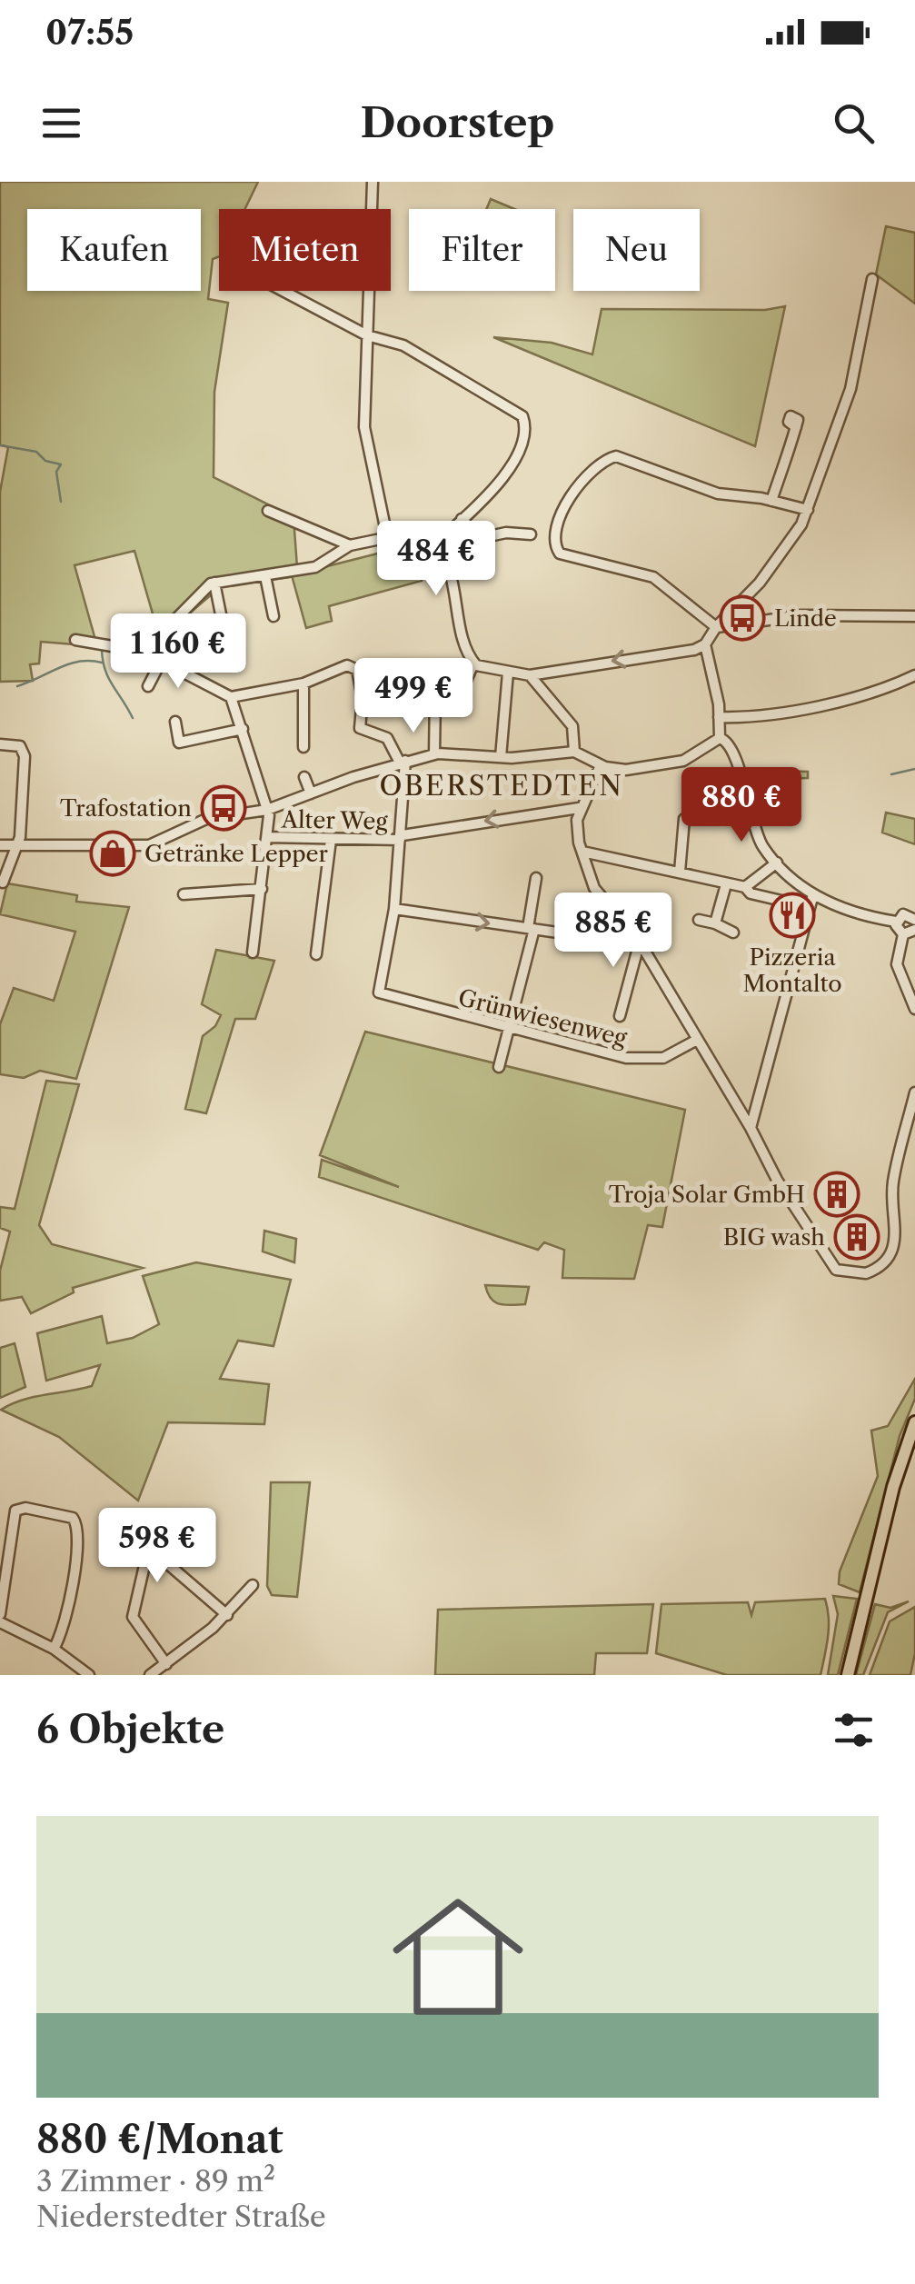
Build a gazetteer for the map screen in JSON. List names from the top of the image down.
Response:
{
  "streets": {
    "street": ["Alter Weg", "Grünwiesenweg"]
  },
  "districts": ["OBERSTEDTEN"],
  "places": {
    "bus stop": ["Linde", "Trafostation"],
    "shop": ["Getränke Lepper"],
    "restaurant": ["Pizzeria Montalto"],
    "building": ["Troja Solar GmbH", "BIG wash"]
  },
  "page": {
    "status": "07:55",
    "header": "Doorstep",
    "chip": [
      "Kaufen",
      "Mieten",
      "Filter",
      "Neu"
    ],
    "price": [
      "484 €",
      "1 160 €",
      "499 €",
      "880 €",
      "885 €",
      "598 €"
    ],
    "heading": "6 Objekte",
    "list": [
      {
        "name": "880 €/Monat",
        "note": "3 Zimmer · 89 m² · Niederstedter Straße"
      }
    ]
  }
}
